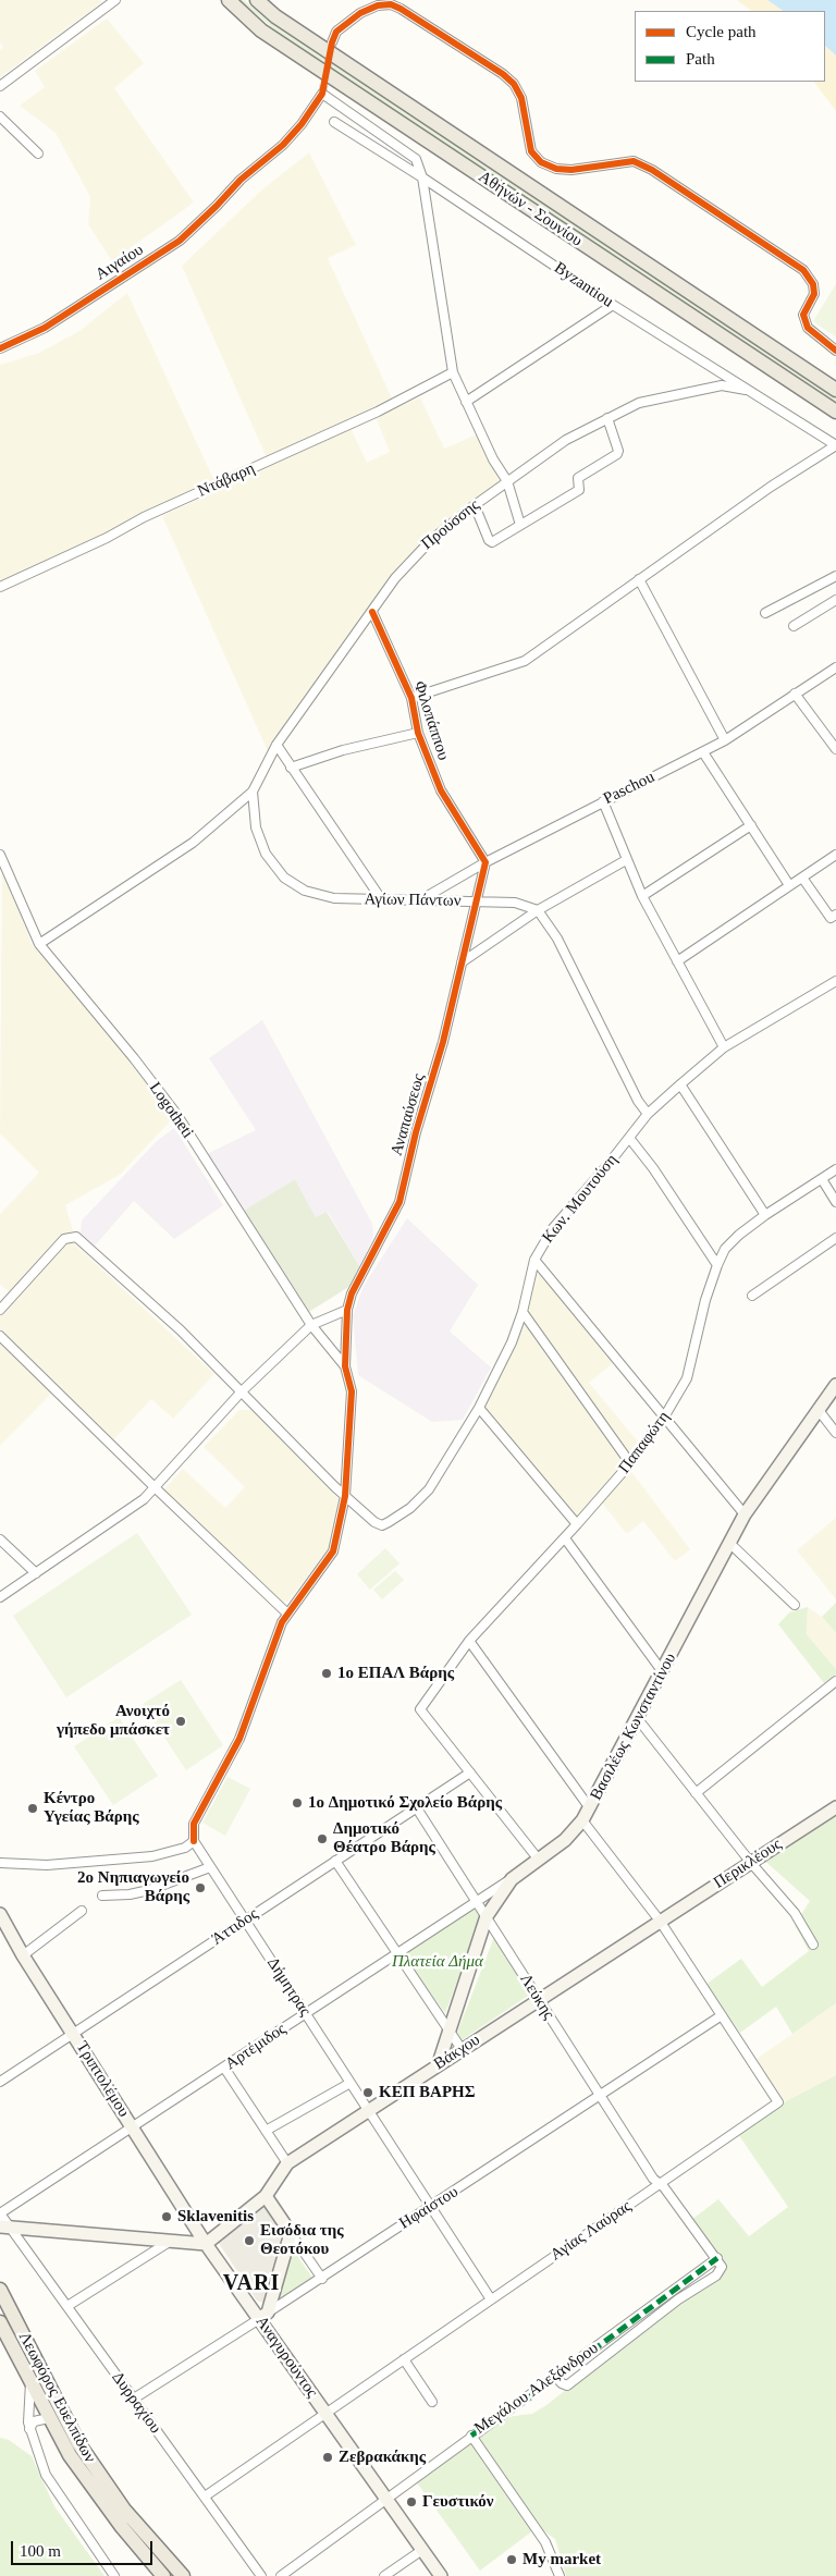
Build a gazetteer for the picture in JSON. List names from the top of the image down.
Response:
{
  "streets": {
    "main road": [
      "Αθήνών - Σουνίου",
      "Βασιλέως Κωνσταντίνου",
      "Περικλέους",
      "Βάκχου",
      "Τριπτολέμου",
      "Αναγυρούντος",
      "Λεωφόρος Ευελπίδων"
    ],
    "street": [
      "Αιγαίου",
      "Byzantiou",
      "Ντάβαρη",
      "Προύσσης",
      "Φιλοπάππου",
      "Paschou",
      "Αγίων Πάντων",
      "Logotheti",
      "Αναπαύσεως",
      "Κων. Μουτούση",
      "Παπαφώτη",
      "Άττιδος",
      "Δήμητρας",
      "Λεύκης",
      "Αρτέμιδος",
      "Ηφαίστου",
      "Αγίας Λαύρας",
      "Μεγάλου Αλεξάνδρου",
      "Δυρραχίου"
    ]
  },
  "crossings": [
    ["Αιγαίου", "Byzantiou"],
    ["Byzantiou", "Προύσσης"],
    ["Προύσσης", "Φιλοπάππου"],
    ["Προύσσης", "Αγίων Πάντων"],
    ["Φιλοπάππου", "Paschou"],
    ["Φιλοπάππου", "Αναπαύσεως"],
    ["Paschou", "Αγίων Πάντων"],
    ["Paschou", "Αναπαύσεως"],
    ["Αγίων Πάντων", "Αναπαύσεως"],
    ["Logotheti", "Αναπαύσεως"],
    ["Παπαφώτη", "Άττιδος"],
    ["Βασιλέως Κωνσταντίνου", "Λεύκης"],
    ["Βασιλέως Κωνσταντίνου", "Αρτέμιδος"],
    ["Βασιλέως Κωνσταντίνου", "Βάκχου"],
    ["Περικλέους", "Βάκχου"],
    ["Άττιδος", "Δήμητρας"],
    ["Άττιδος", "Λεύκης"],
    ["Άττιδος", "Τριπτολέμου"],
    ["Δήμητρας", "Αρτέμιδος"],
    ["Δήμητρας", "Βάκχου"],
    ["Δήμητρας", "Ηφαίστου"],
    ["Δήμητρας", "Αγίας Λαύρας"],
    ["Λεύκης", "Αρτέμιδος"],
    ["Λεύκης", "Βάκχου"],
    ["Λεύκης", "Ηφαίστου"],
    ["Λεύκης", "Αγίας Λαύρας"],
    ["Αρτέμιδος", "Τριπτολέμου"],
    ["Αρτέμιδος", "Δυρραχίου"],
    ["Τριπτολέμου", "Αναγυρούντος"],
    ["Ηφαίστου", "Αγίας Λαύρας"],
    ["Ηφαίστου", "Αναγυρούντος"],
    ["Ηφαίστου", "Δυρραχίου"],
    ["Αγίας Λαύρας", "Αναγυρούντος"],
    ["Αγίας Λαύρας", "Δυρραχίου"],
    ["Αναγυρούντος", "Μεγάλου Αλεξάνδρου"]
  ],
  "districts": ["VARI"],
  "parks": ["Πλατεία Δήμα"],
  "places": [
    "1ο ΕΠΑΛ Βάρης",
    "Ανοιχτό γήπεδο μπάσκετ",
    "1ο Δημοτικό Σχολείο Βάρης",
    "Κέντρο Υγείας Βάρης",
    "Δημοτικό Θέατρο Βάρης",
    "2ο Νηπιαγωγείο Βάρης",
    "ΚΕΠ ΒΑΡΗΣ",
    "Sklavenitis",
    "Εισόδια της Θεοτόκου",
    "Ζεβρακάκης",
    "Γευστικόν",
    "My market"
  ],
  "legend": ["Cycle path", "Path"],
  "scale_bar": "100 m"
}
